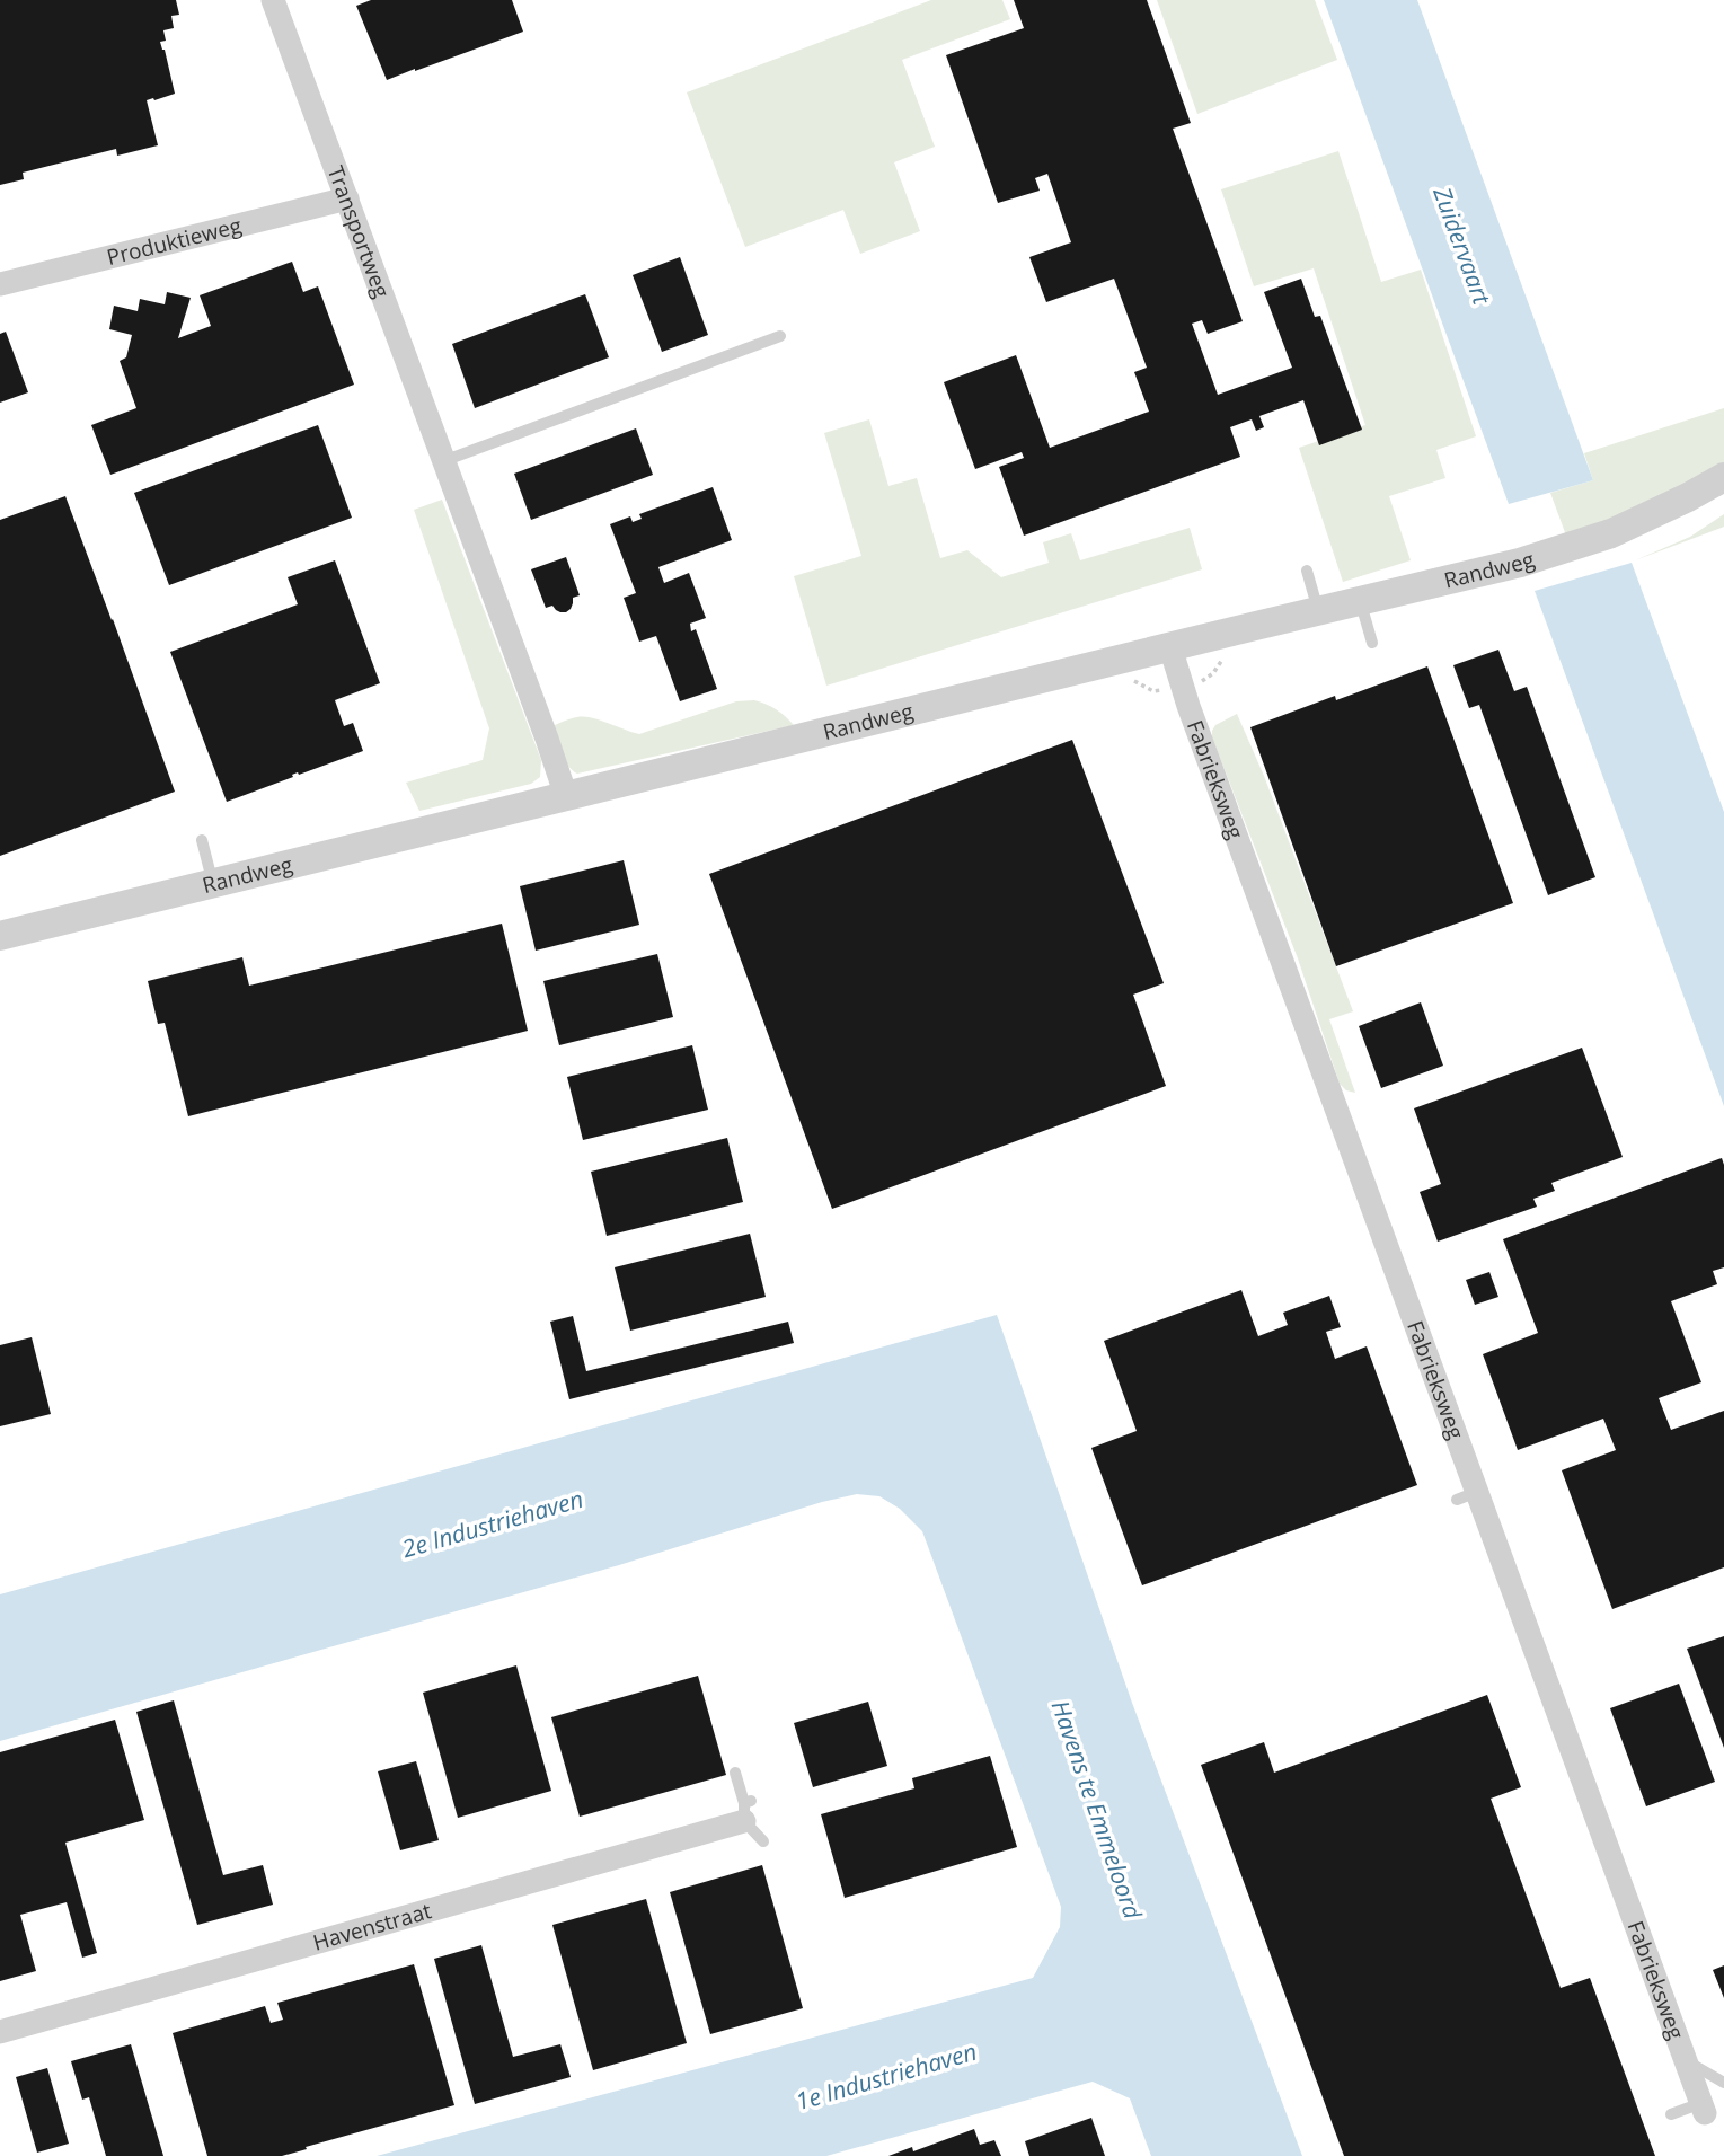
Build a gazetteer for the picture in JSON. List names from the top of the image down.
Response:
{
  "streets": {
    "street": [
      "Transportweg",
      "Produktieweg",
      "Randweg",
      "Fabrieksweg",
      "Havenstraat"
    ]
  },
  "crossings": [
    ["Transportweg", "Produktieweg"],
    ["Transportweg", "Randweg"],
    ["Randweg", "Fabrieksweg"]
  ],
  "water": [
    "Zuidervaart",
    "2e Industriehaven",
    "Havens te Emmeloord",
    "1e Industriehaven"
  ]
}
